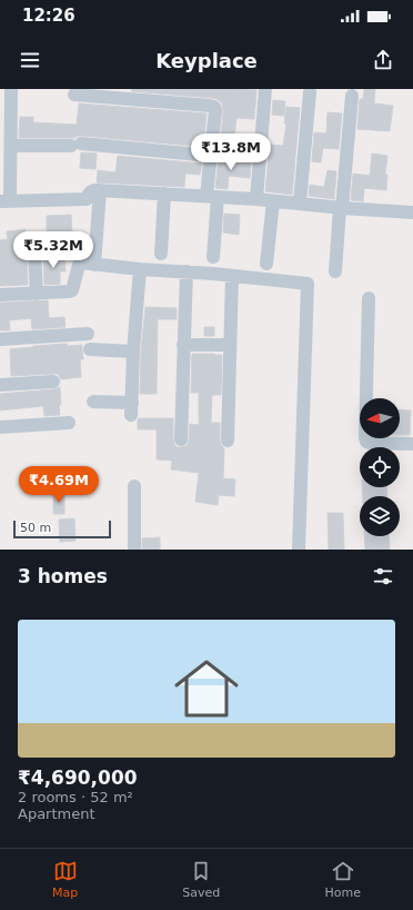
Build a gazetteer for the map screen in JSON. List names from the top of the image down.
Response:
{
  "scale_bar": "50 m",
  "north": "left",
  "page": {
    "status": "12:26",
    "header": "Keyplace",
    "price": ["₹13.8M", "₹5.32M", "₹4.69M"],
    "scale": "50 m",
    "heading": "3 homes",
    "list": [
      {
        "name": "₹4,690,000",
        "note": "2 rooms · 52 m² · Apartment"
      }
    ],
    "tabs": ["Map", "Saved", "Home"]
  }
}
